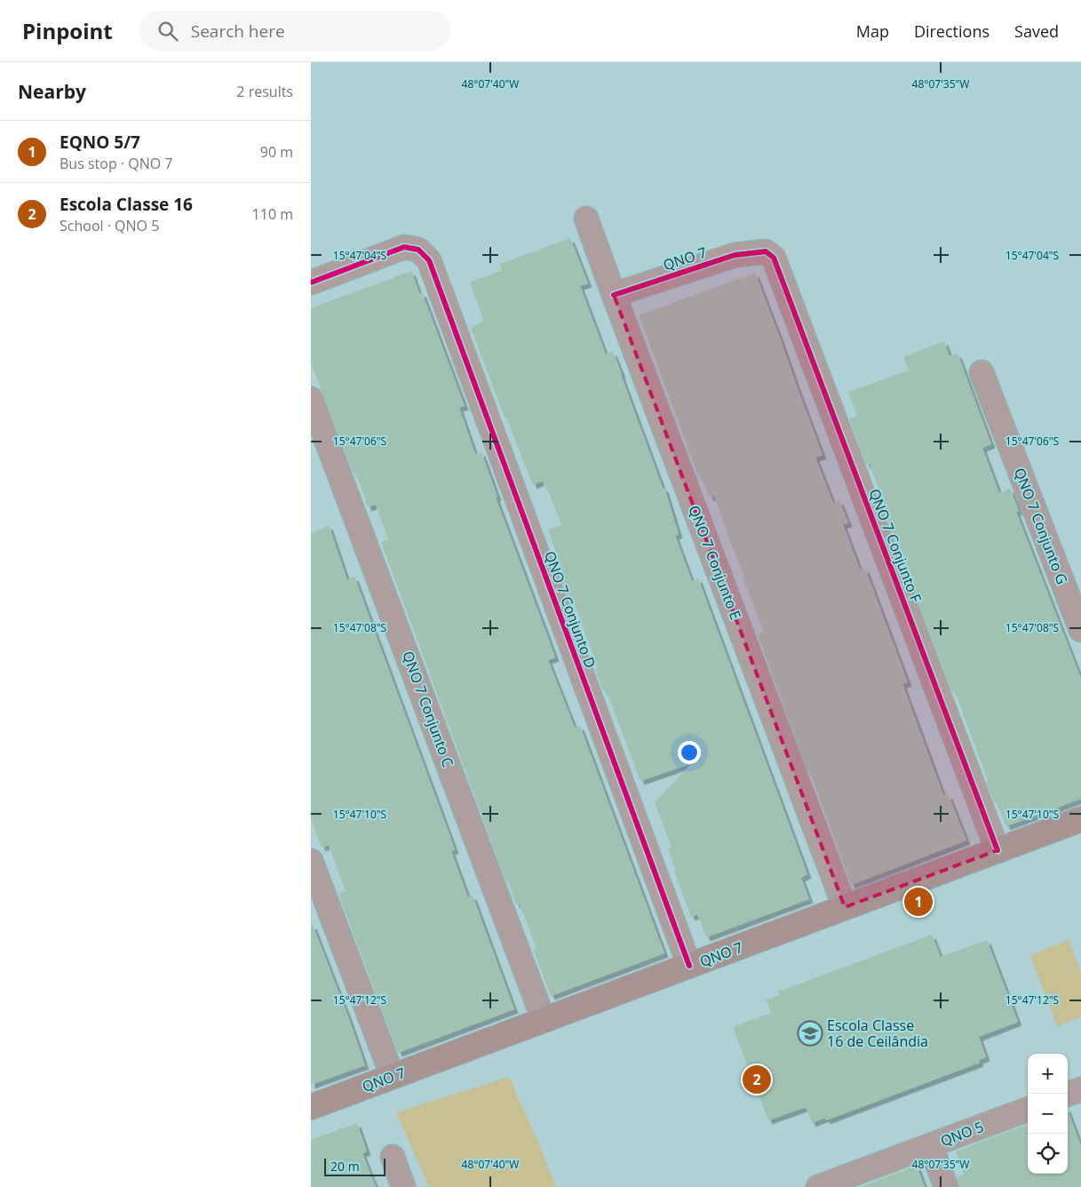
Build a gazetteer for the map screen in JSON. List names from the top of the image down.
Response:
{
  "streets": {
    "main road": ["QNO 7"],
    "street": [
      "QNO 7 Conjunto G",
      "QNO 7 Conjunto F",
      "QNO 7 Conjunto E",
      "QNO 7 Conjunto D",
      "QNO 7 Conjunto C",
      "QNO 5"
    ]
  },
  "crossings": [
    ["QNO 7", "QNO 7 Conjunto F"],
    ["QNO 7", "QNO 7 Conjunto E"],
    ["QNO 7", "QNO 7 Conjunto D"],
    ["QNO 7", "QNO 7 Conjunto C"]
  ],
  "places": {
    "school or university": ["Escola Classe 16 de Ceilândia"]
  },
  "scale_bar": "20 m",
  "page": {
    "header": "Pinpoint",
    "search": "Search here",
    "nav": ["Map", "Directions", "Saved"],
    "heading": ["Nearby", "2 results"],
    "list": [
      {
        "mark": "1",
        "name": "EQNO 5/7",
        "note": "Bus stop · QNO 7",
        "value": "90 m"
      },
      {
        "mark": "2",
        "name": "Escola Classe 16",
        "note": "School · QNO 5",
        "value": "110 m"
      }
    ],
    "pins": ["1", "2"],
    "map_buttons": ["+", "−"],
    "scale": "20 m"
  },
  "coordinates": [
    "48°07'40\"W",
    "48°07'35\"W",
    "15°47'04\"S",
    "15°47'06\"S",
    "15°47'08\"S",
    "15°47'10\"S",
    "15°47'12\"S"
  ]
}
